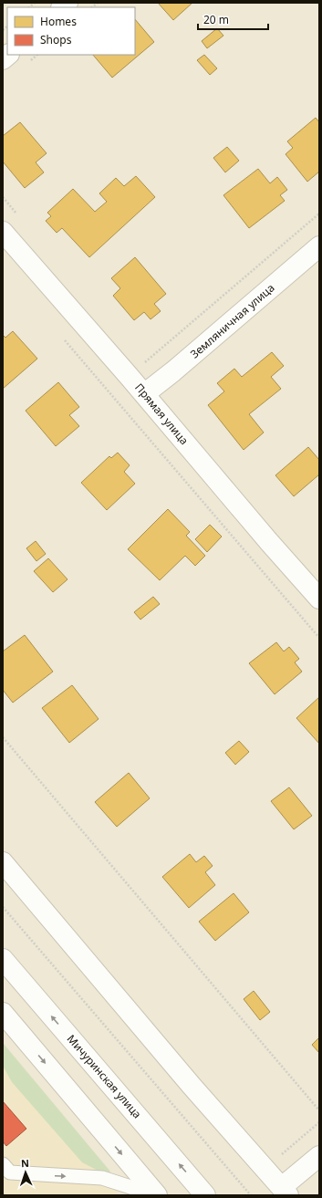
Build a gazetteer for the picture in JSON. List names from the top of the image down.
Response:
{
  "streets": {
    "street": ["Земляничная улица", "Прямая улица", "Мичуринская улица"]
  },
  "crossings": [
    ["Земляничная улица", "Прямая улица"]
  ],
  "legend": ["Homes", "Shops"],
  "scale_bar": "20 m",
  "north": "top"
}
